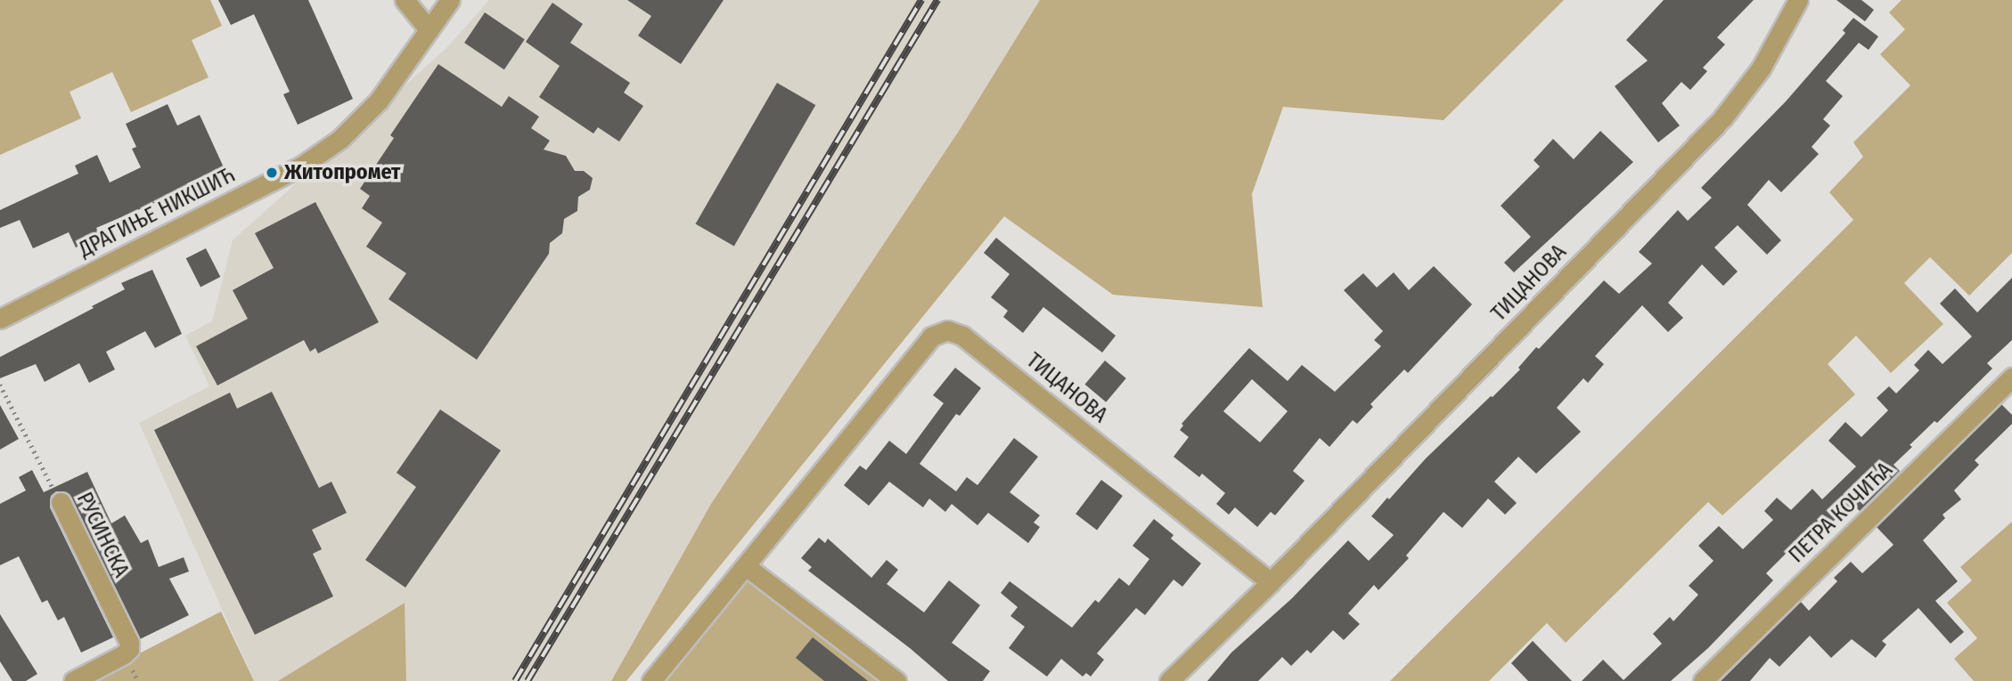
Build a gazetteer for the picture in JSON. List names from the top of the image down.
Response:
{
  "streets": {
    "street": [
      "ДРАГИЊЕ НИКШИЋ",
      "ТИЦАНОВА",
      "ПЕТРА КОЧИЋА",
      "РУСИНСКА"
    ]
  },
  "places": ["Житопромет"]
}
